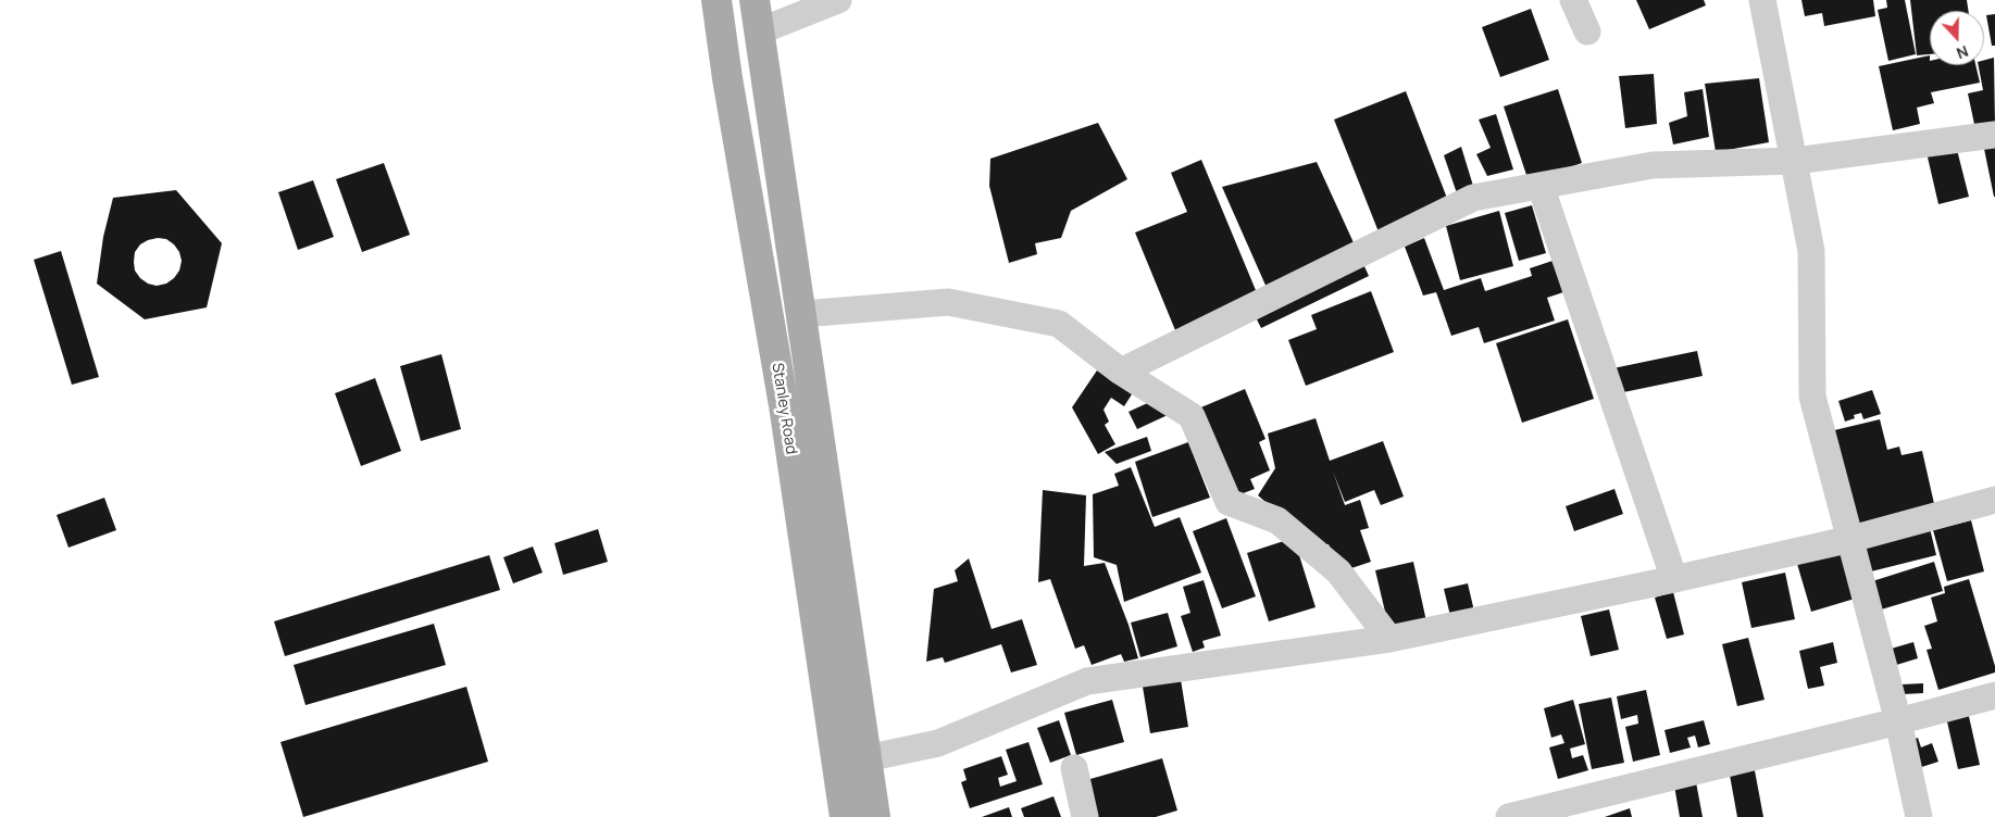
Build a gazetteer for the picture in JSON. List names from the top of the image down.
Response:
{
  "streets": {
    "main road": ["Stanley Road"]
  },
  "north": "bottom"
}
